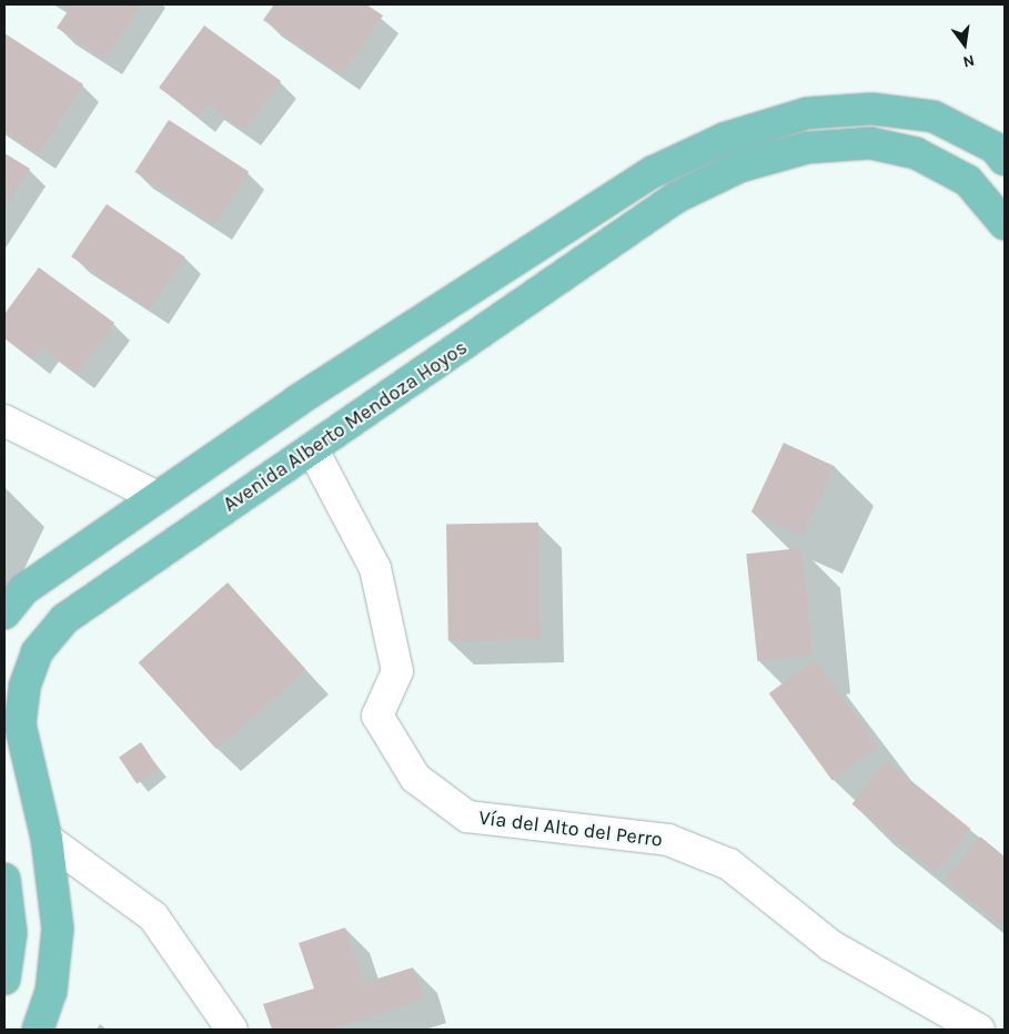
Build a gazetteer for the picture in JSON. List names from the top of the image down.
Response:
{
  "streets": {
    "main road": ["Avenida Alberto Mendoza Hoyos"],
    "street": ["Vía del Alto del Perro"]
  },
  "crossings": [
    ["Avenida Alberto Mendoza Hoyos", "Vía del Alto del Perro"]
  ],
  "north": "bottom"
}
